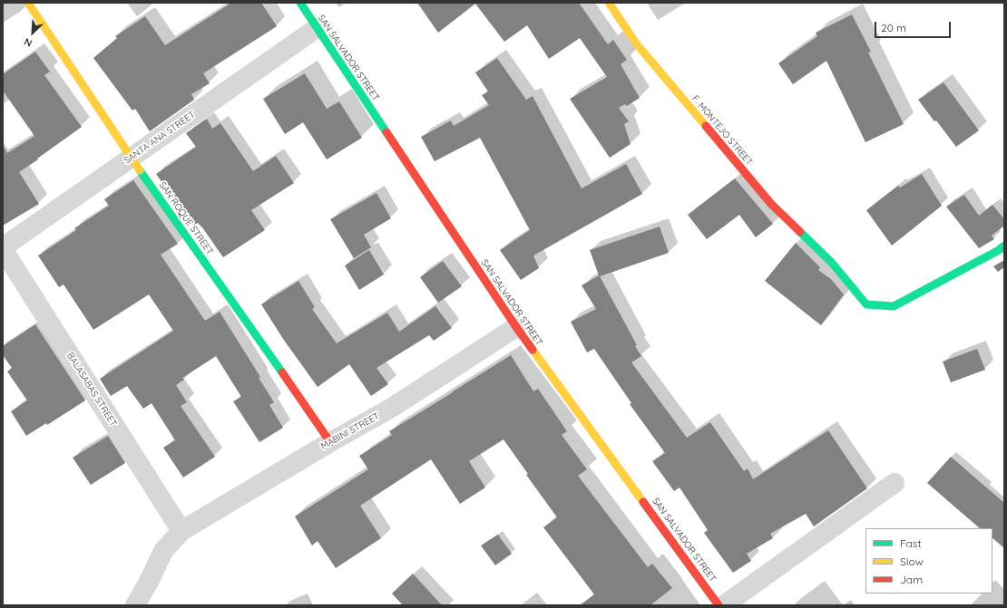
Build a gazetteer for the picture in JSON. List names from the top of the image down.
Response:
{
  "streets": {
    "main road": ["SAN SALVADOR STREET", "F. MONTEJO STREET", "SAN ROQUE STREET"],
    "street": ["SANTA ANA STREET", "BALASABAS STREET", "MABINI STREET"]
  },
  "crossings": [
    ["SAN SALVADOR STREET", "SANTA ANA STREET"],
    ["SAN SALVADOR STREET", "MABINI STREET"],
    ["SANTA ANA STREET", "SAN ROQUE STREET"],
    ["SANTA ANA STREET", "BALASABAS STREET"],
    ["SAN ROQUE STREET", "MABINI STREET"],
    ["BALASABAS STREET", "MABINI STREET"]
  ],
  "legend": ["Fast", "Slow", "Jam"],
  "scale_bar": "20 m",
  "north": "bottom left"
}
